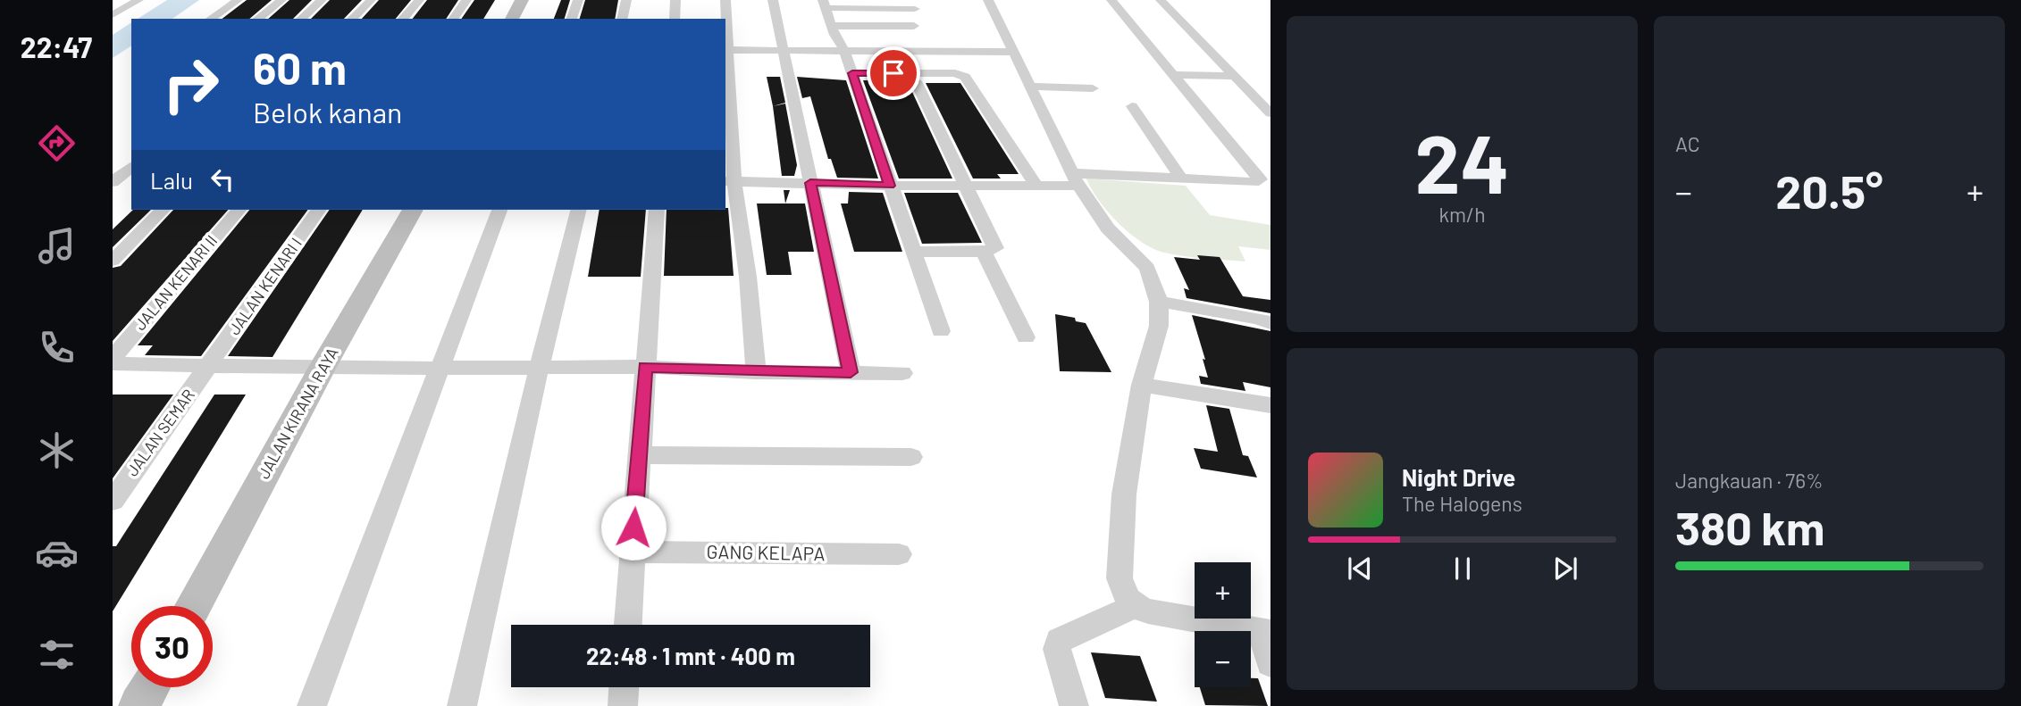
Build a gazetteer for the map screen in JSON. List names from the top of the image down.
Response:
{
  "streets": {
    "street": [
      "JALAN KENARI II",
      "JALAN KENARI I",
      "JALAN KIRANA RAYA",
      "JALAN SEMAR",
      "GANG KELAPA"
    ]
  },
  "crossings": [
    ["JALAN KENARI I", "JALAN SEMAR"]
  ],
  "page": {
    "tabs": "22:47",
    "tile": [
      ["24", "km/h"],
      "AC",
      ["Jangkauan · 76%", "380 km"]
    ],
    "turn": ["60 m", "Belok kanan"],
    "then": "Lalu",
    "heat": ["−", "20.5°", "+"],
    "song": ["Night Drive", "The Halogens"],
    "map_buttons": ["+", "−"],
    "limit": "30",
    "trip": "22:48 · 1 mnt · 400 m"
  }
}
